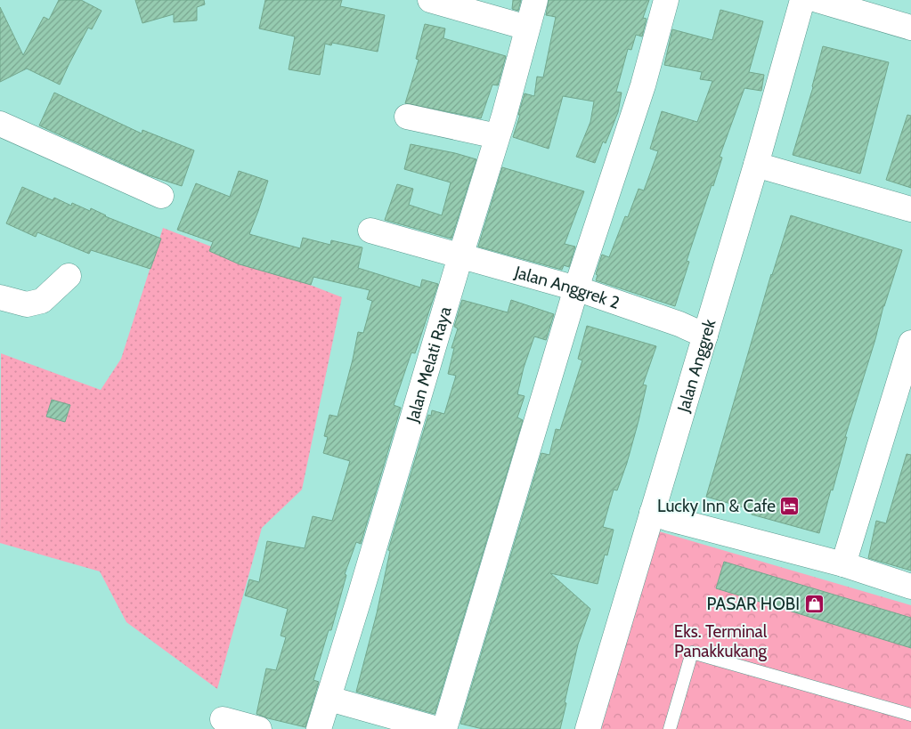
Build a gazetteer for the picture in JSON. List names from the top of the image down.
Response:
{
  "streets": {
    "street": ["Jalan Anggrek 2", "Jalan Melati Raya", "Jalan Anggrek"]
  },
  "crossings": [
    ["Jalan Anggrek 2", "Jalan Melati Raya"],
    ["Jalan Anggrek 2", "Jalan Anggrek"]
  ],
  "parks": ["Eks. Terminal Panakkukang"],
  "places": {
    "hotel": ["Lucky Inn & Cafe"],
    "shop": ["PASAR HOBI"]
  }
}
